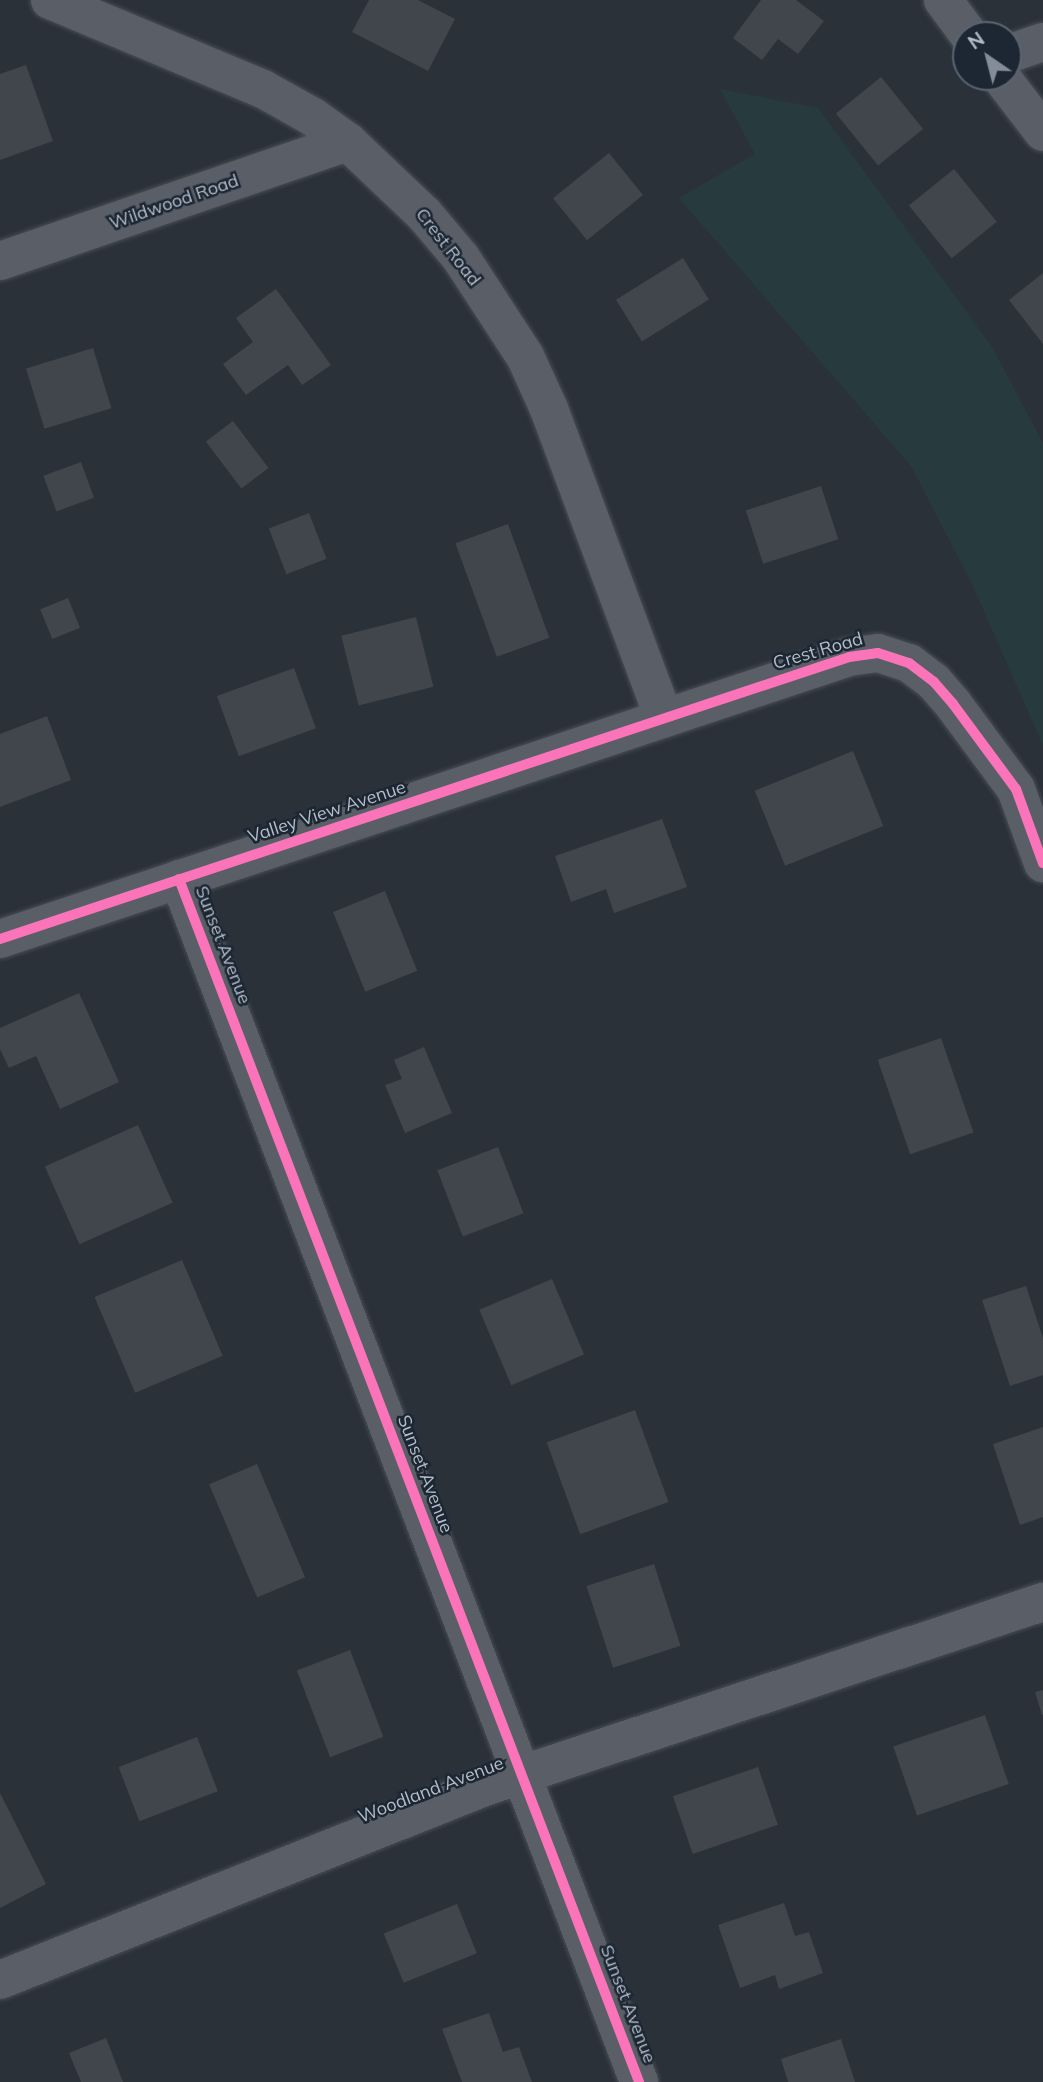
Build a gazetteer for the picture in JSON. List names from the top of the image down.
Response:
{
  "streets": {
    "street": [
      "Wildwood Road",
      "Crest Road",
      "Valley View Avenue",
      "Sunset Avenue",
      "Woodland Avenue"
    ]
  },
  "crossings": [
    ["Wildwood Road", "Crest Road"],
    ["Crest Road", "Valley View Avenue"],
    ["Valley View Avenue", "Sunset Avenue"],
    ["Sunset Avenue", "Woodland Avenue"]
  ],
  "north": "top left"
}
